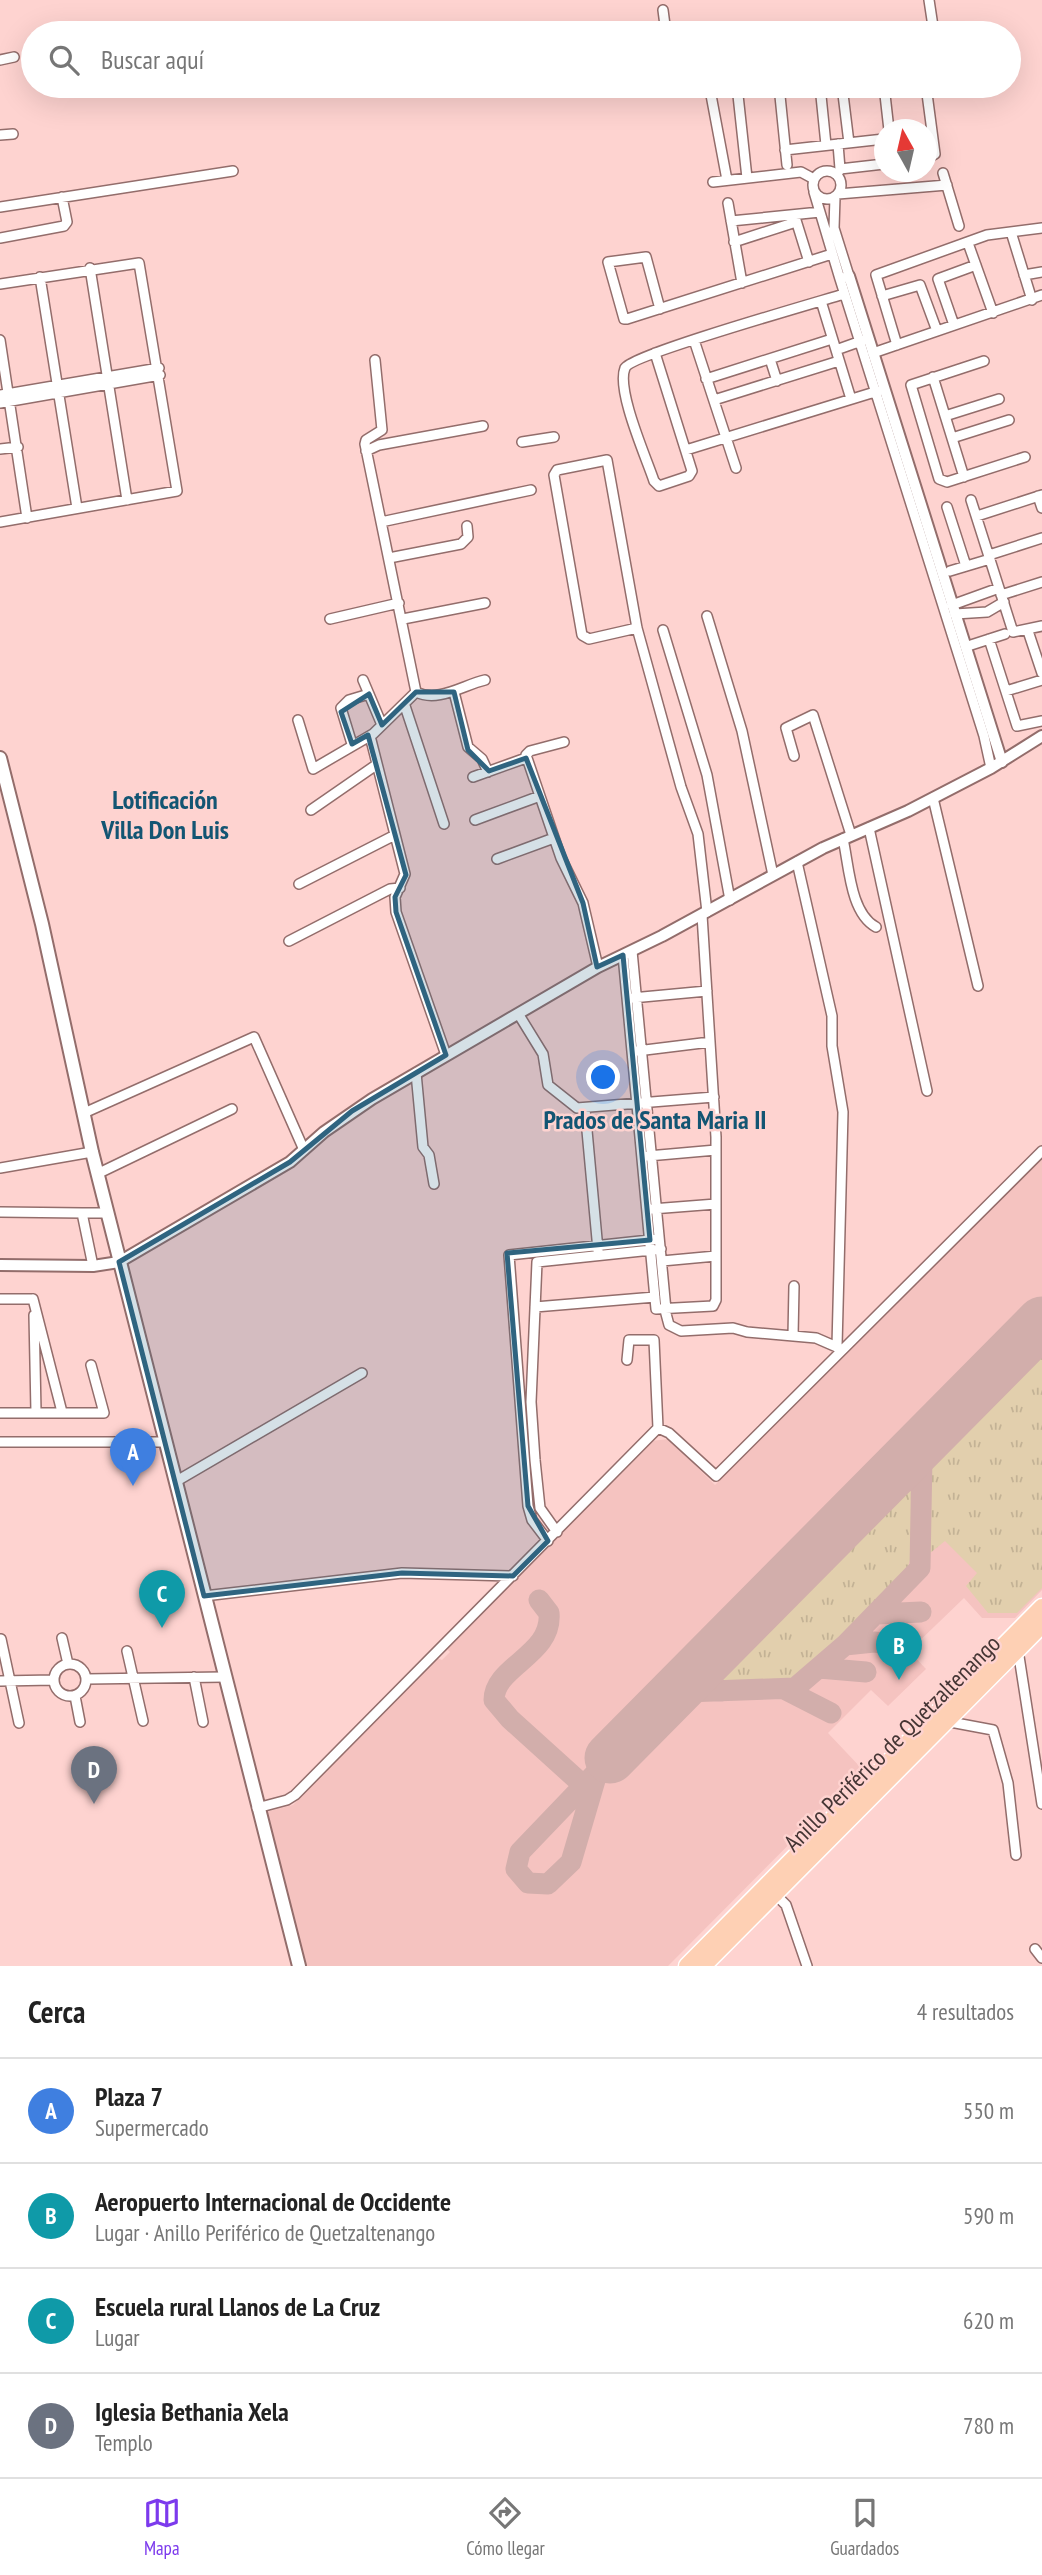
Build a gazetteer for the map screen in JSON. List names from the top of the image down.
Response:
{
  "streets": {
    "highway": ["Anillo Periférico de Quetzaltenango"]
  },
  "districts": ["Lotificación Villa Don Luis", "Prados de Santa Maria II"],
  "north": "top",
  "page": {
    "search": "Buscar aquí",
    "pins": [
      "A",
      "C",
      "B",
      "D"
    ],
    "heading": ["Cerca", "4 resultados"],
    "list": [
      {
        "mark": "A",
        "name": "Plaza 7",
        "note": "Supermercado",
        "value": "550 m"
      },
      {
        "mark": "B",
        "name": "Aeropuerto Internacional de Occidente",
        "note": "Lugar · Anillo Periférico de Quetzaltenango",
        "value": "590 m"
      },
      {
        "mark": "C",
        "name": "Escuela rural Llanos de La Cruz",
        "note": "Lugar",
        "value": "620 m"
      },
      {
        "mark": "D",
        "name": "Iglesia Bethania Xela",
        "note": "Templo",
        "value": "780 m"
      }
    ],
    "nav": ["Mapa", "Cómo llegar", "Guardados"]
  }
}
